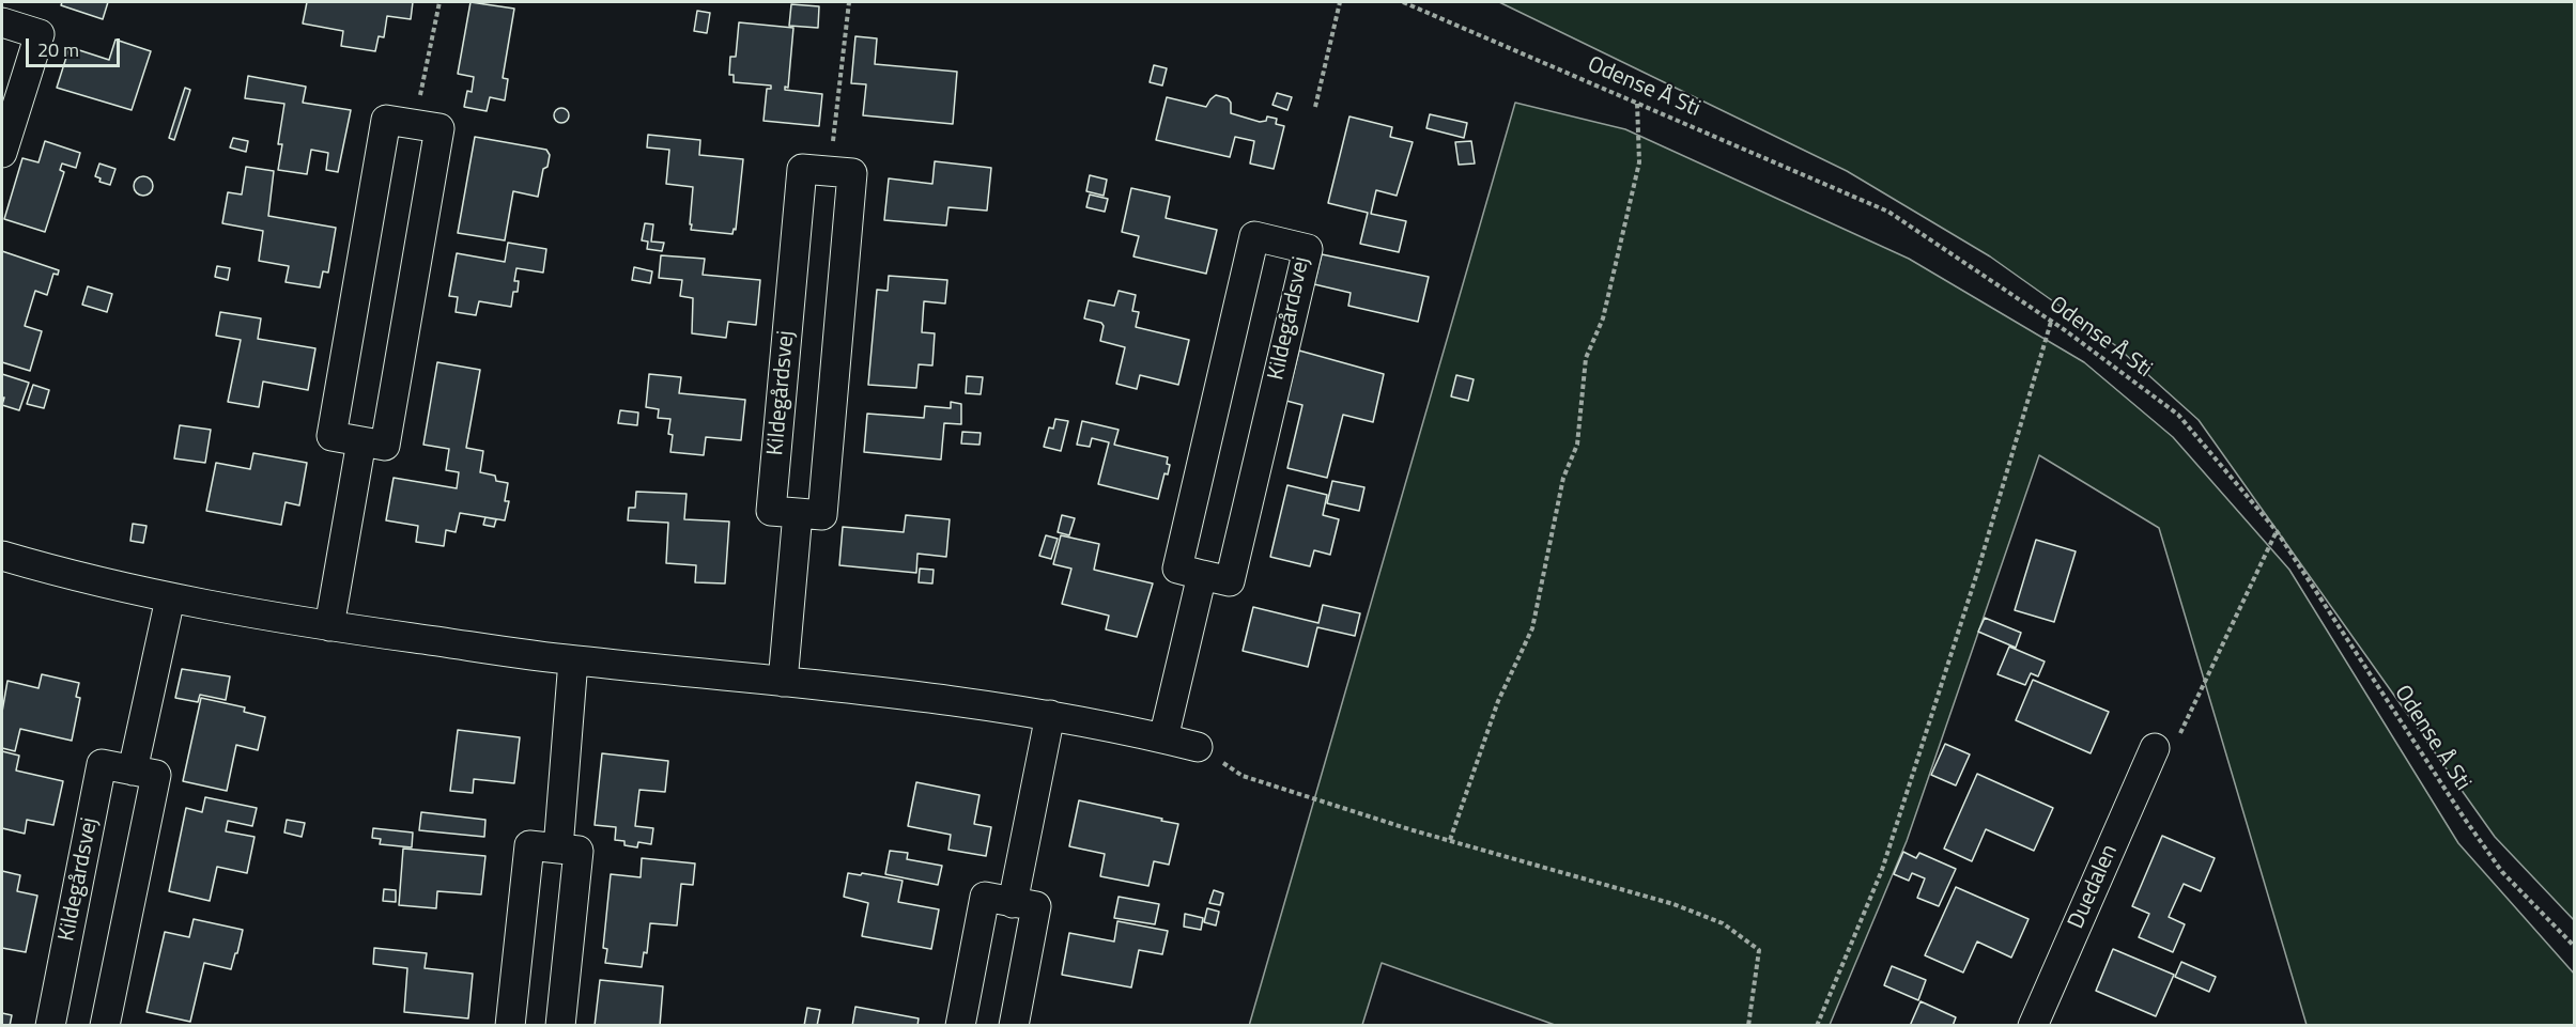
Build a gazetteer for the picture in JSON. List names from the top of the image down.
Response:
{
  "streets": {
    "street": ["Kildegårdsvej", "Duedalen"],
    "path": ["Odense Å Sti"]
  },
  "scale_bar": "20 m"
}
